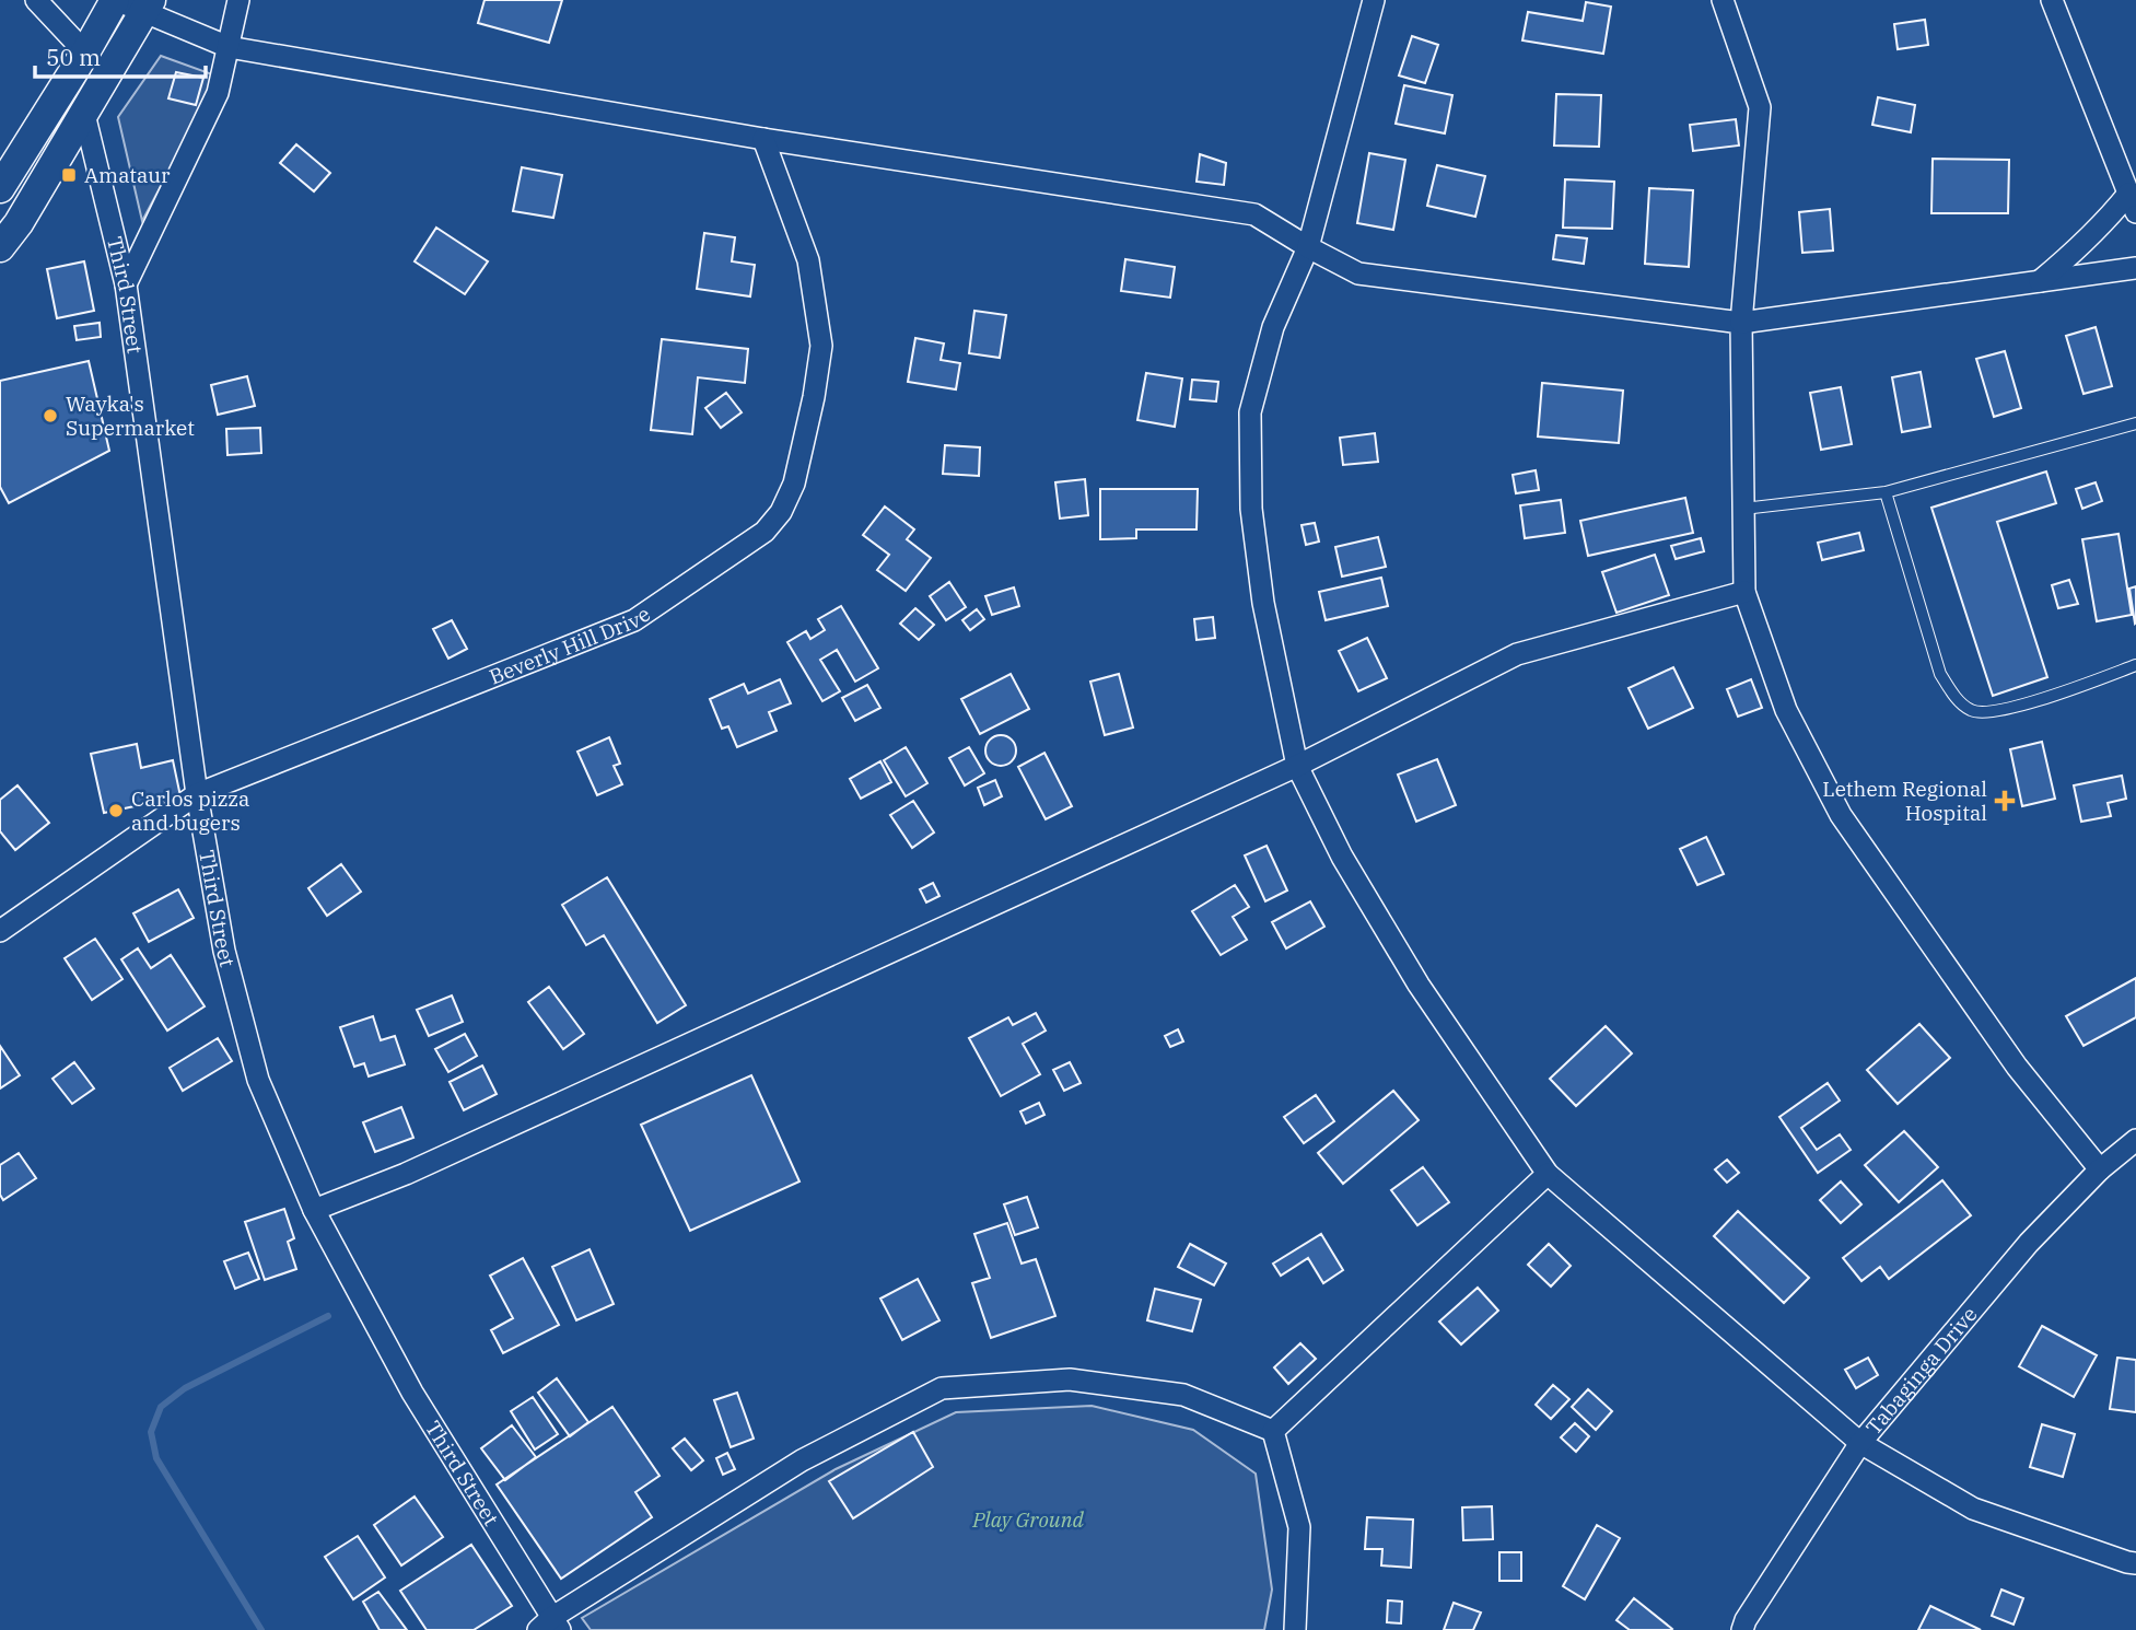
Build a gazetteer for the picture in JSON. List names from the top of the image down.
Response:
{
  "streets": {
    "street": ["Third Street", "Beverly Hill Drive", "Tabaginga Drive"]
  },
  "crossings": [
    ["Third Street", "Beverly Hill Drive"]
  ],
  "parks": ["Play Ground"],
  "places": {
    "transit": ["Amataur"],
    "other": ["Wayka's Supermarket", "Carlos pizza and bugers"],
    "health": ["Lethem Regional Hospital"]
  },
  "scale_bar": "50 m"
}
